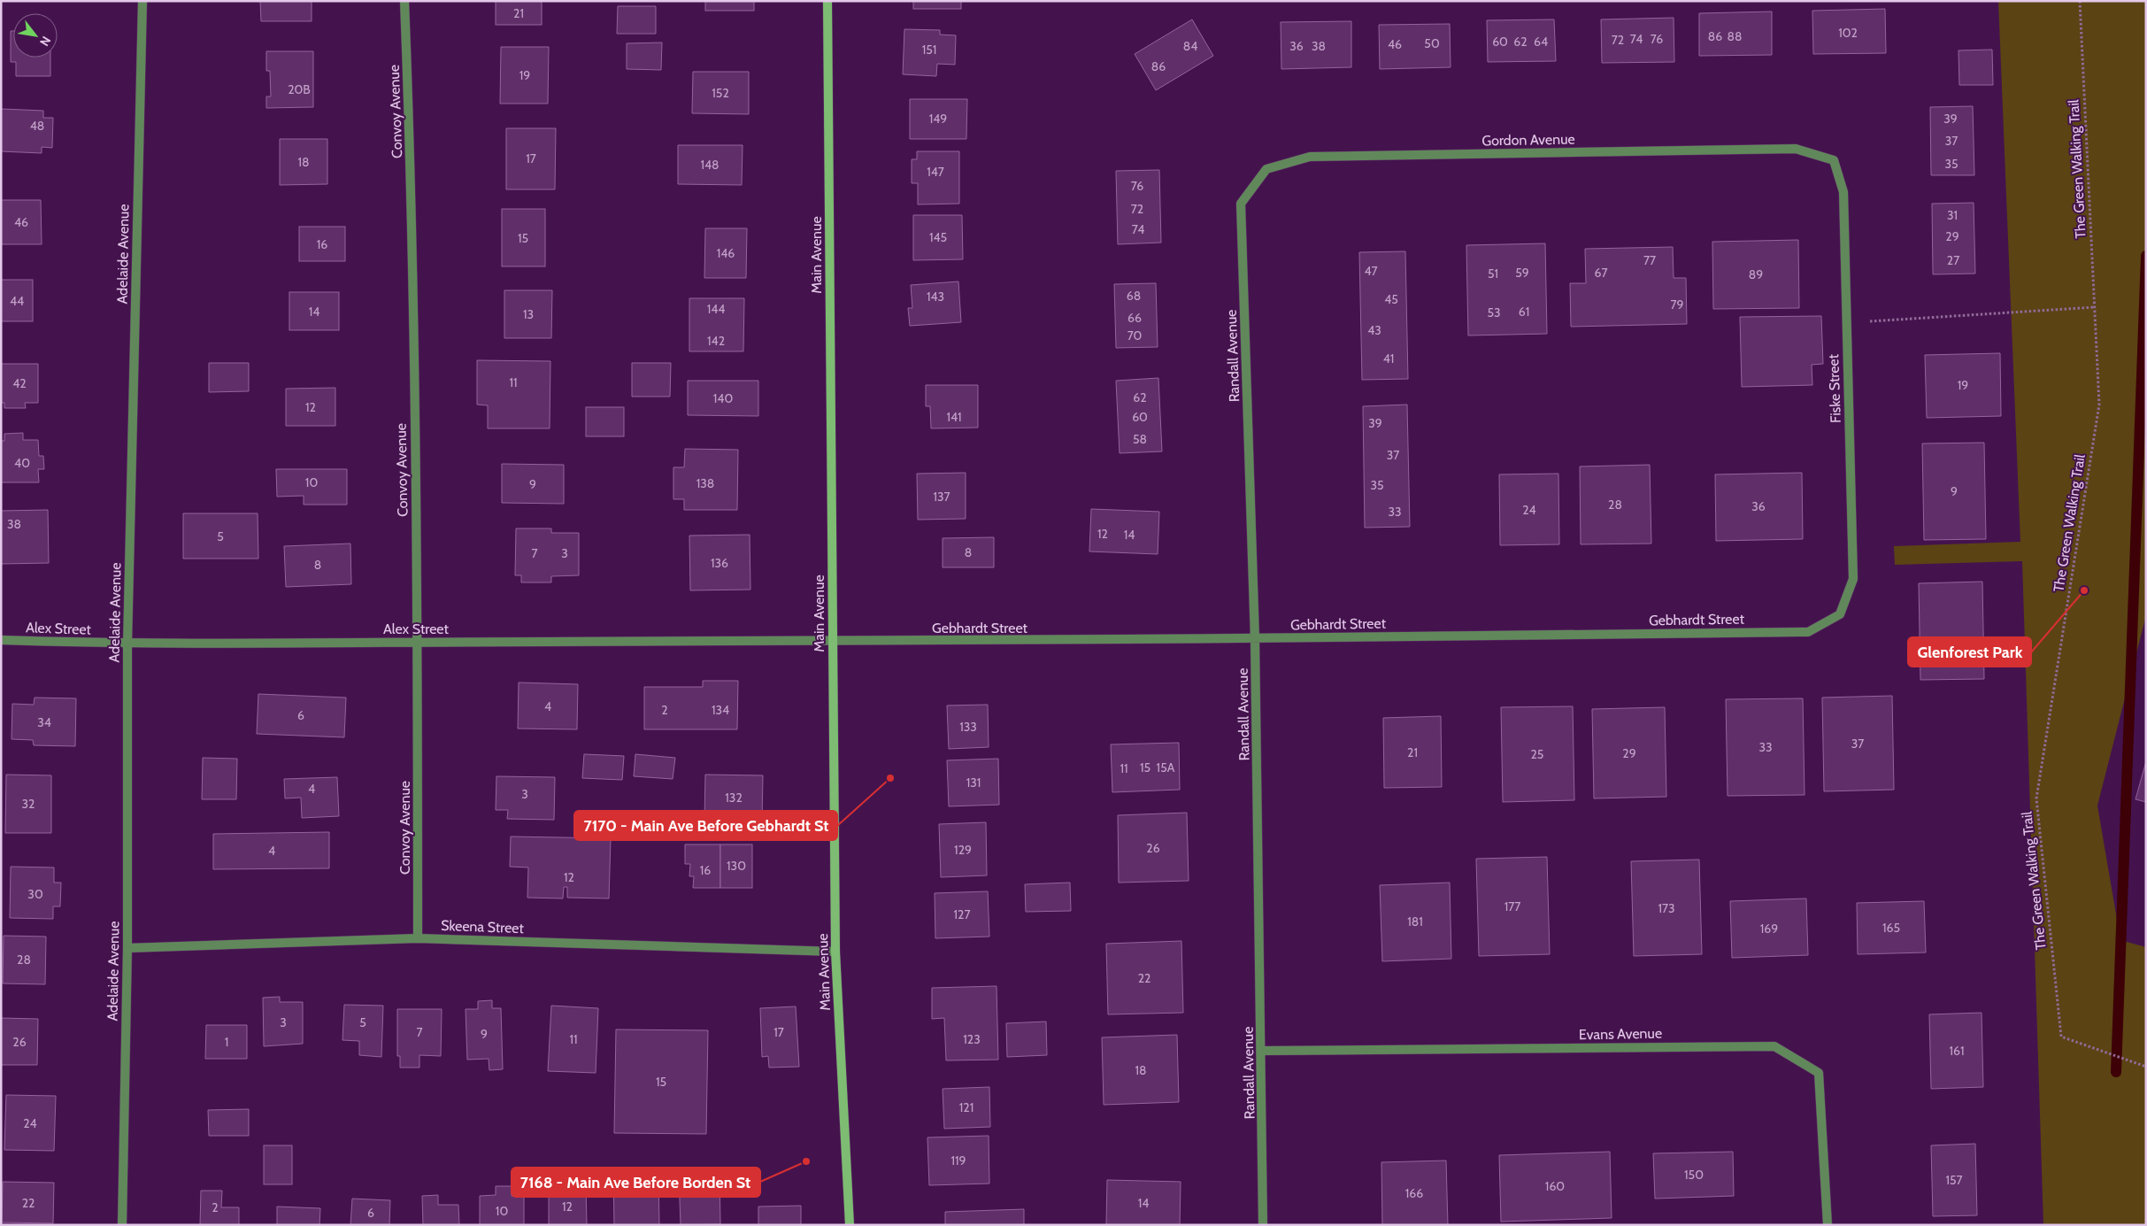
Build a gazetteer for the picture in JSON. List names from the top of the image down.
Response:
{
  "streets": {
    "street": [
      "Convoy Avenue",
      "Gordon Avenue",
      "Adelaide Avenue",
      "Main Avenue",
      "Randall Avenue",
      "Fiske Street",
      "Gebhardt Street",
      "Alex Street",
      "Skeena Street",
      "Evans Avenue"
    ],
    "path": ["The Green Walking Trail"]
  },
  "crossings": [
    ["Convoy Avenue", "Alex Street"],
    ["Convoy Avenue", "Skeena Street"],
    ["Gordon Avenue", "Randall Avenue"],
    ["Gordon Avenue", "Fiske Street"],
    ["Adelaide Avenue", "Alex Street"],
    ["Adelaide Avenue", "Skeena Street"],
    ["Main Avenue", "Gebhardt Street"],
    ["Main Avenue", "Alex Street"],
    ["Main Avenue", "Skeena Street"],
    ["Randall Avenue", "Gebhardt Street"],
    ["Randall Avenue", "Evans Avenue"],
    ["Fiske Street", "Gebhardt Street"],
    ["Gebhardt Street", "Alex Street"]
  ],
  "places": ["Glenforest Park", "7170 - Main Ave Before Gebhardt St", "7168 - Main Ave Before Borden St"],
  "house_numbers": [
    "21",
    "102",
    "86",
    "88",
    "74",
    "76",
    "72",
    "60",
    "62",
    "64",
    "50",
    "46",
    "84",
    "36",
    "38",
    "151",
    "86",
    "19",
    "20B",
    "152",
    "149",
    "39",
    "48",
    "37",
    "17",
    "18",
    "35",
    "148",
    "147",
    "76",
    "72",
    "31",
    "46",
    "74",
    "29",
    "145",
    "15",
    "16",
    "146",
    "77",
    "27",
    "47",
    "59",
    "67",
    "51",
    "89",
    "68",
    "143",
    "45",
    "44",
    "79",
    "144",
    "14",
    "61",
    "53",
    "13",
    "66",
    "43",
    "70",
    "142",
    "41",
    "11",
    "42",
    "19",
    "62",
    "140",
    "12",
    "141",
    "60",
    "39",
    "58",
    "37",
    "40",
    "10",
    "138",
    "9",
    "35",
    "9",
    "137",
    "28",
    "36",
    "24",
    "33",
    "38",
    "12",
    "14",
    "5",
    "8",
    "7",
    "3",
    "136",
    "8",
    "4",
    "2",
    "134",
    "6",
    "34",
    "133",
    "37",
    "33",
    "21",
    "29",
    "25",
    "15",
    "15A",
    "11",
    "131",
    "4",
    "3",
    "132",
    "32",
    "26",
    "129",
    "4",
    "130",
    "16",
    "12",
    "30",
    "177",
    "173",
    "127",
    "181",
    "165",
    "169",
    "28",
    "22",
    "3",
    "5",
    "7",
    "17",
    "9",
    "11",
    "123",
    "26",
    "1",
    "161",
    "18",
    "15",
    "121",
    "24",
    "119",
    "150",
    "157",
    "160",
    "166",
    "22",
    "14",
    "12",
    "2",
    "10",
    "6"
  ],
  "north": "bottom right"
}
